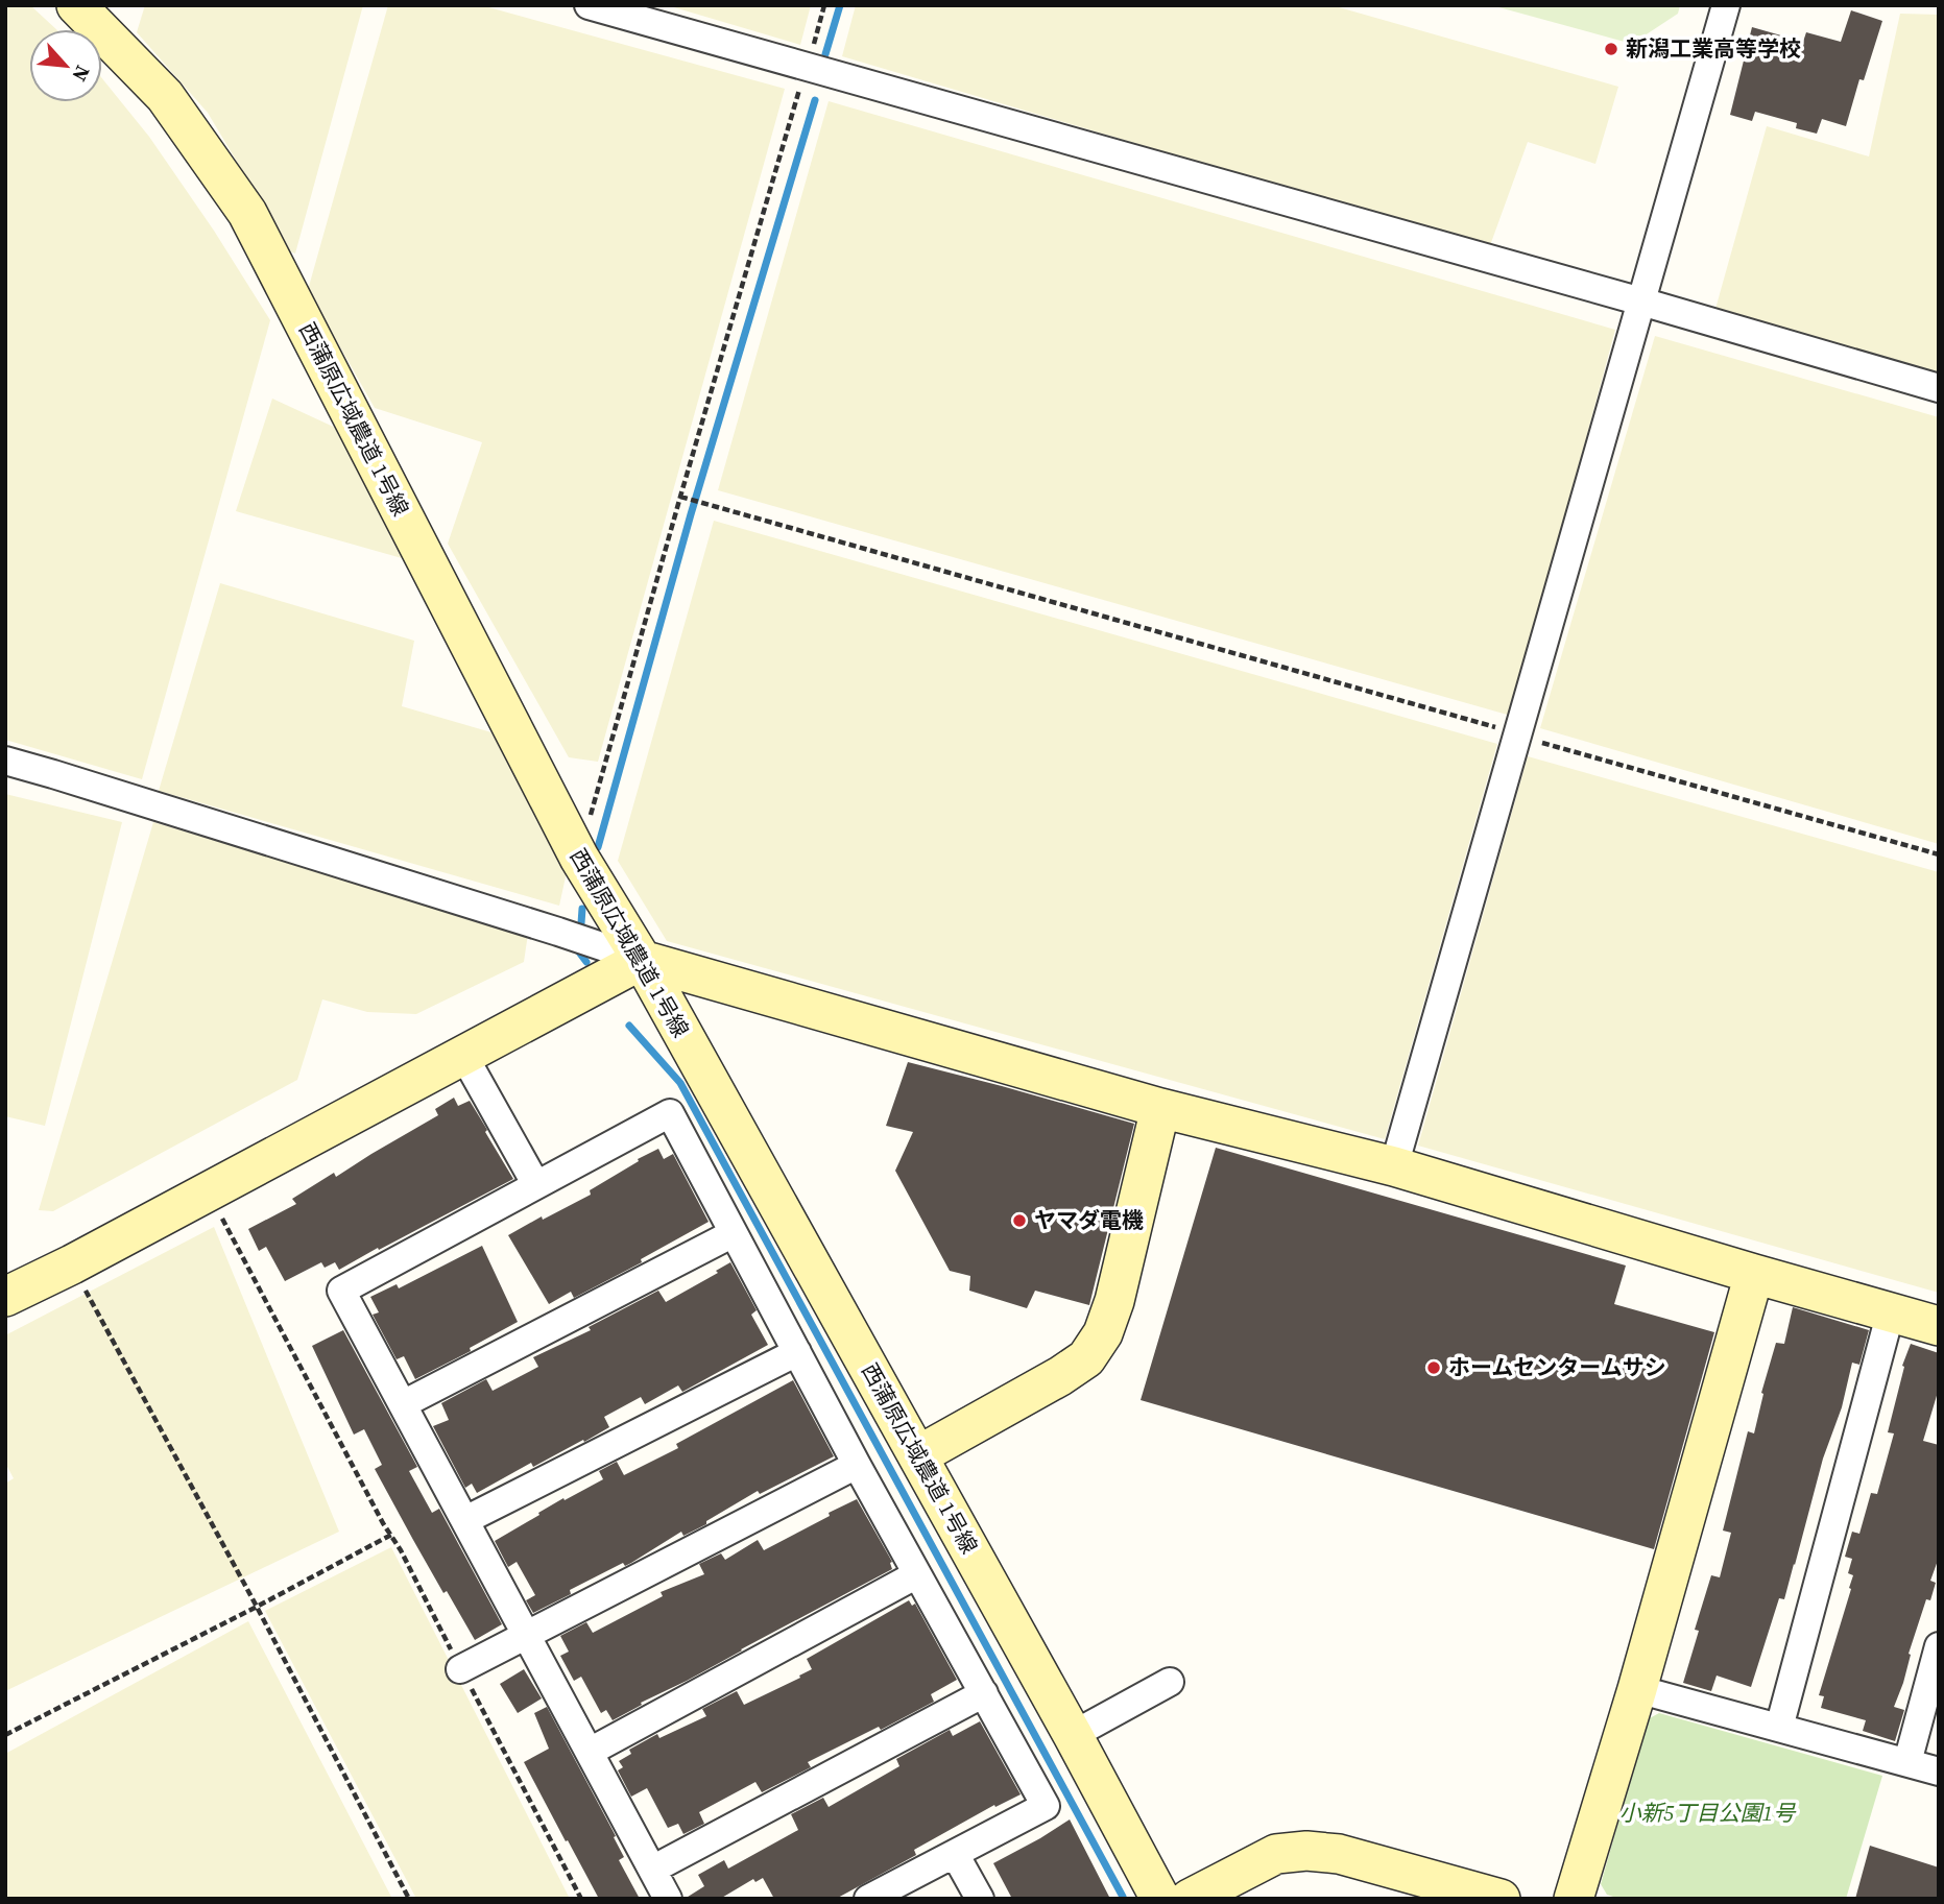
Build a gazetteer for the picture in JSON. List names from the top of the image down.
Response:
{
  "streets": {
    "street": ["西蒲原広域農道 1号線"]
  },
  "parks": ["小新5丁目公園1号"],
  "places": ["新潟工業高等学校", "ヤマダ電機", "ホームセンタームサシ"],
  "north": "bottom right"
}
